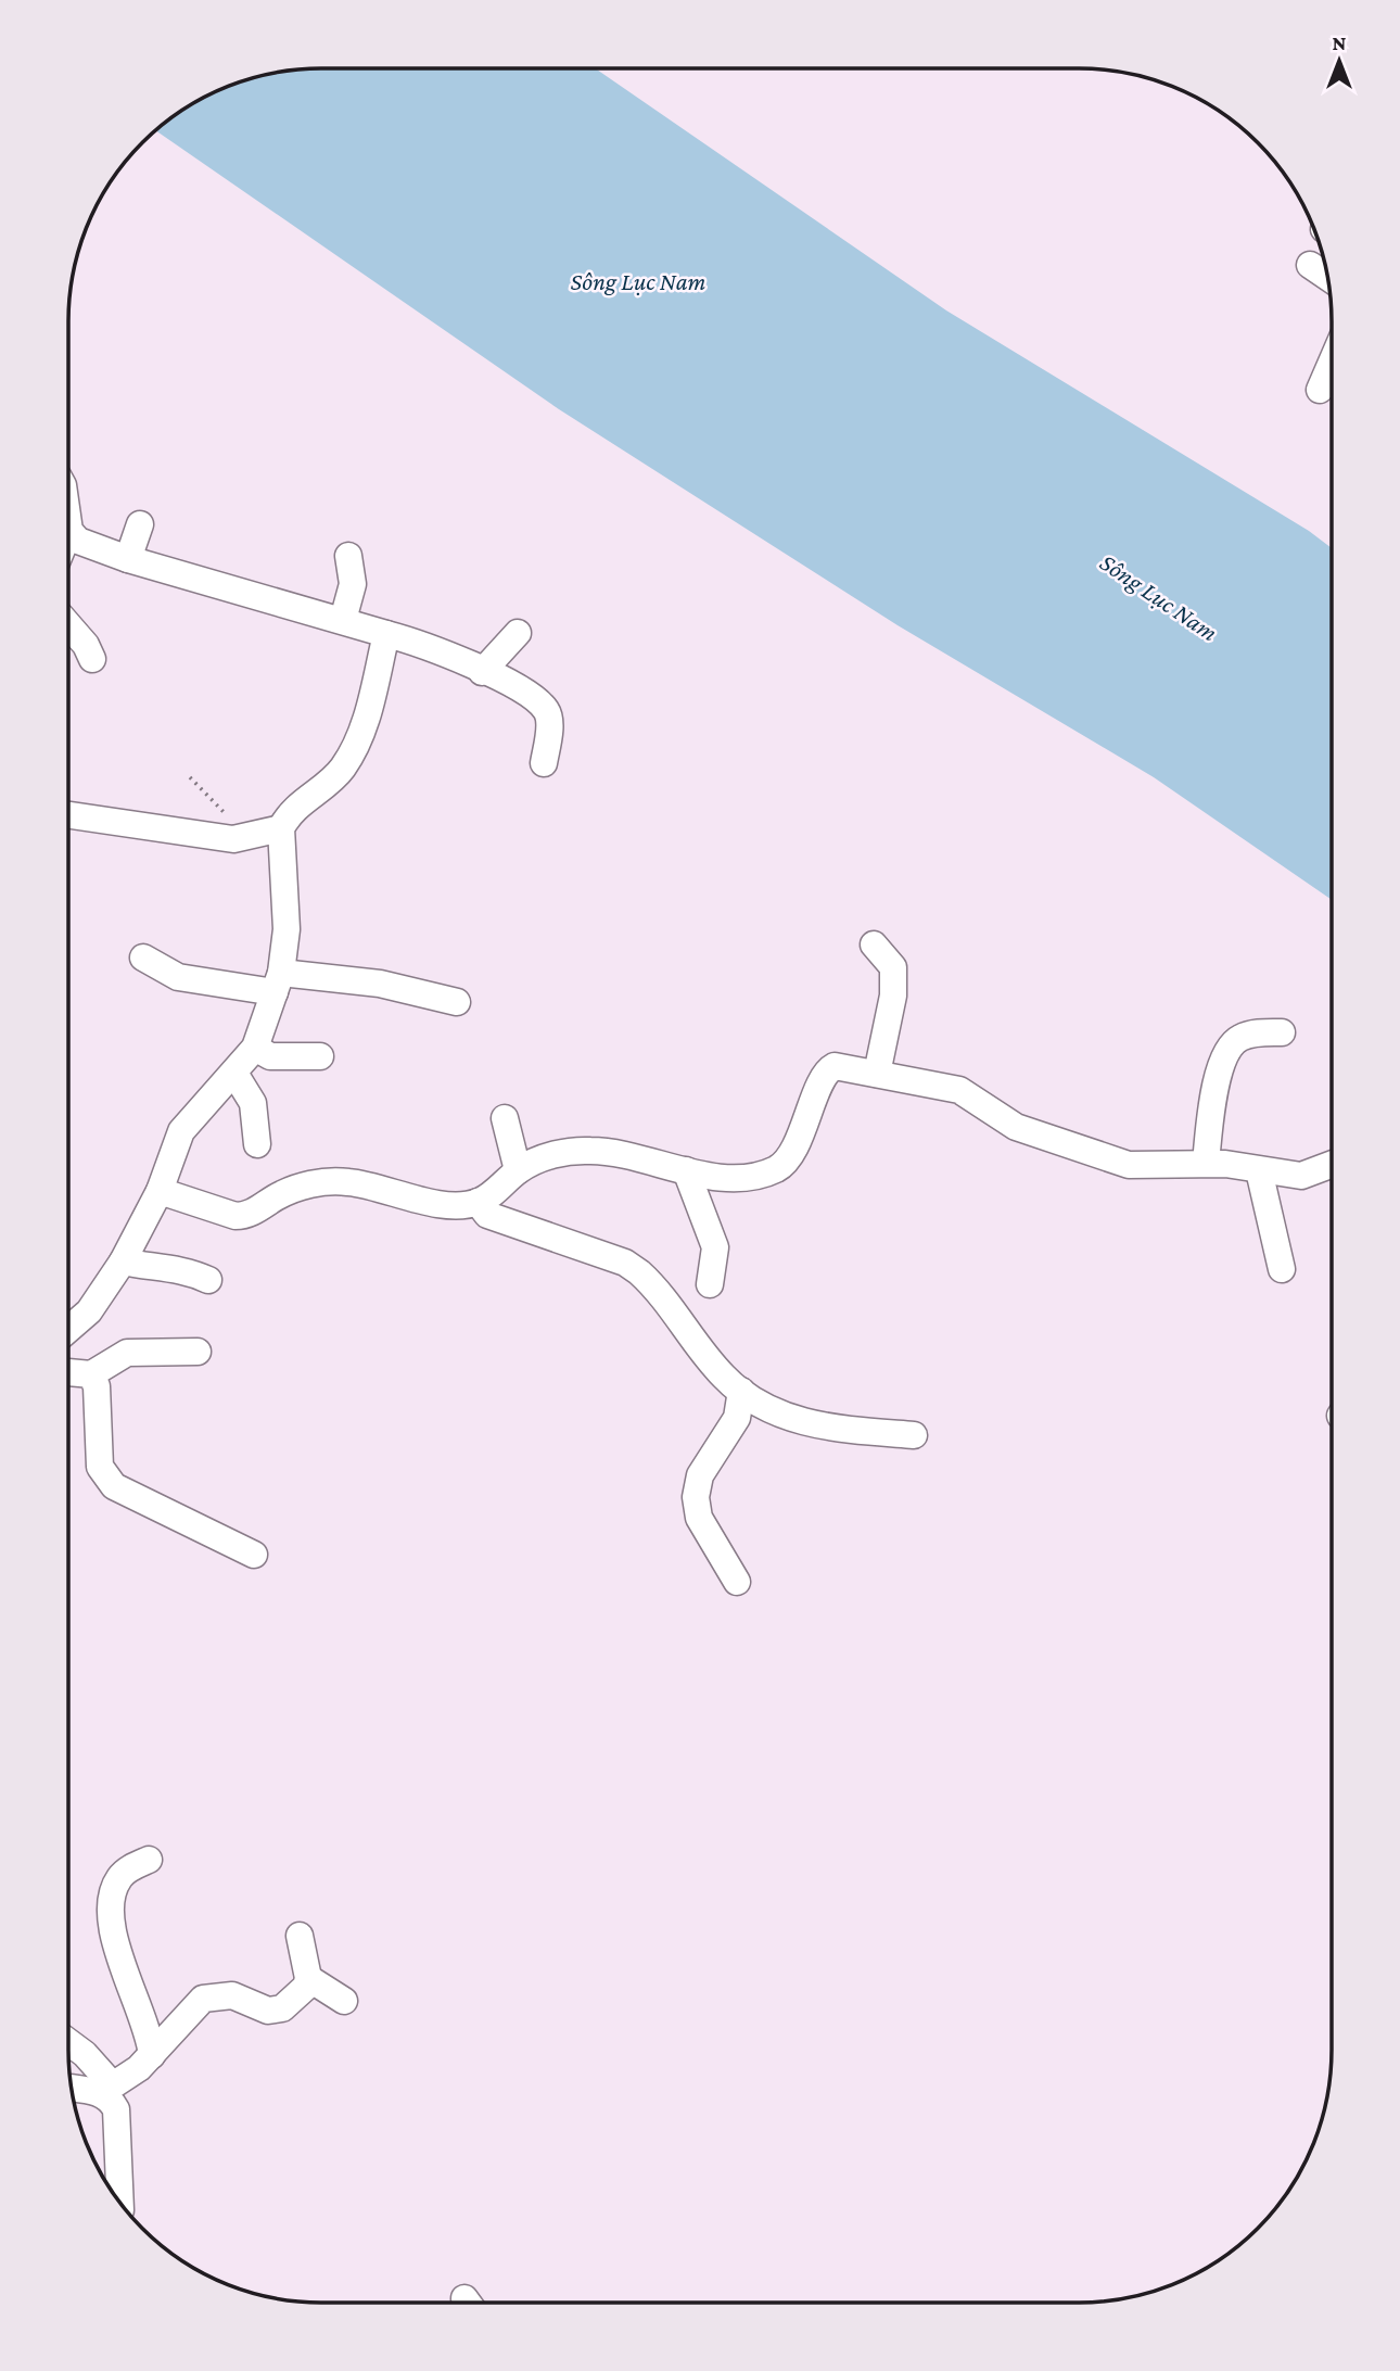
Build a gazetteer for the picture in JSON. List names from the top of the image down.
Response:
{
  "water": ["Sông Lục Nam"],
  "north": "top"
}
